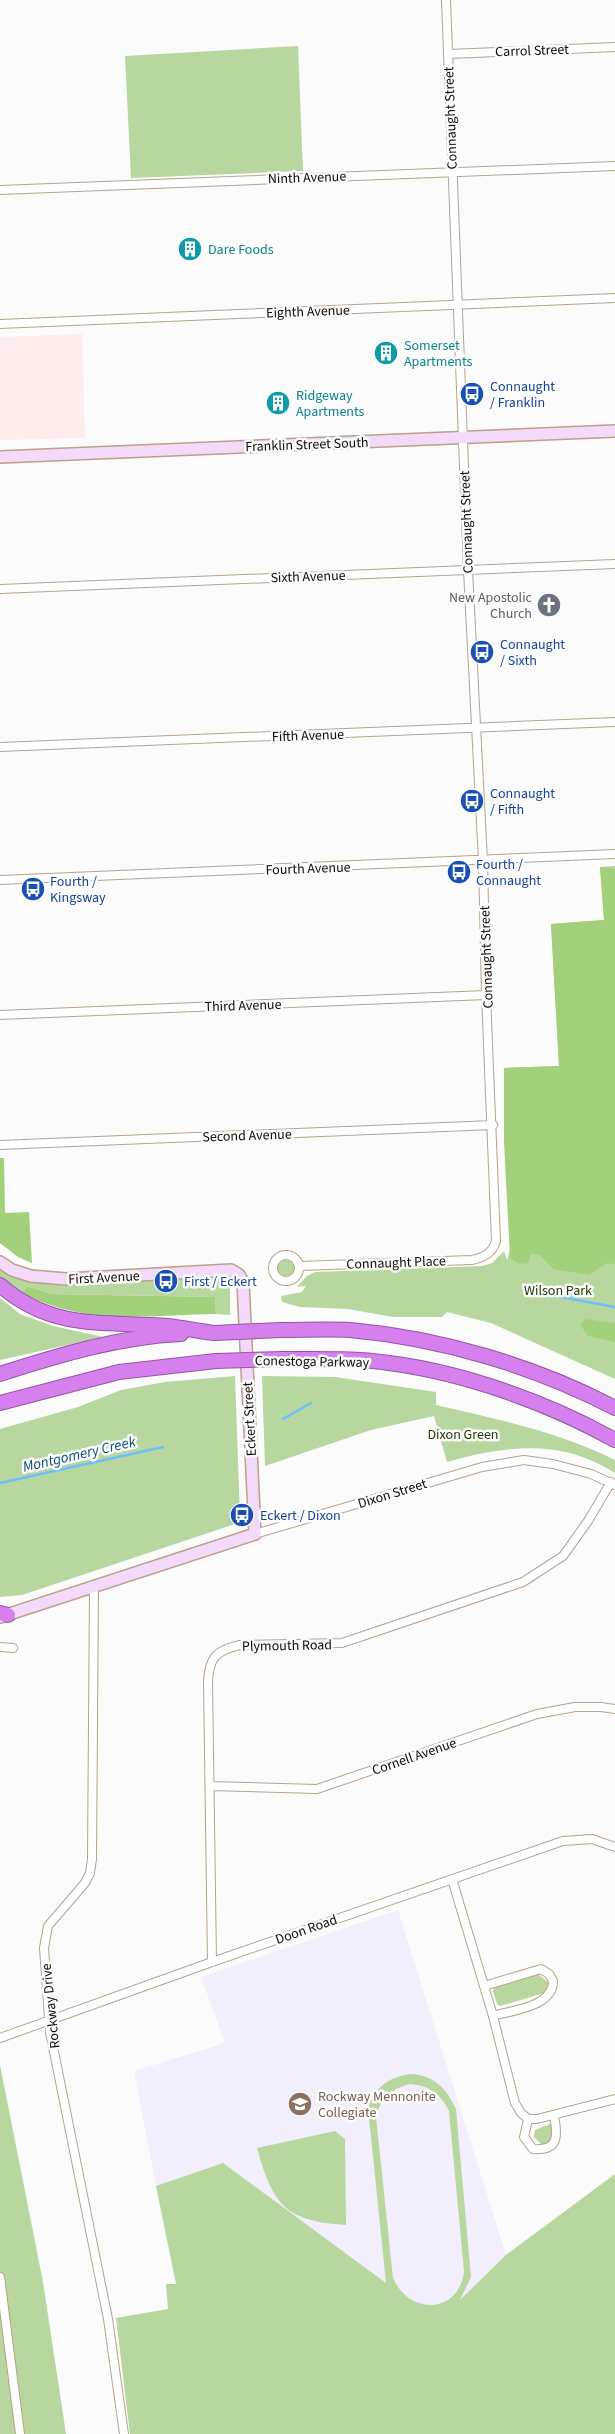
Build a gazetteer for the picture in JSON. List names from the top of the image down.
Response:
{
  "streets": {
    "highway": ["Conestoga Parkway"],
    "street": [
      "Carrol Street",
      "Connaught Street",
      "Ninth Avenue",
      "Eighth Avenue",
      "Franklin Street South",
      "Sixth Avenue",
      "Fifth Avenue",
      "Fourth Avenue",
      "Third Avenue",
      "Second Avenue",
      "Connaught Place",
      "First Avenue",
      "Eckert Street",
      "Dixon Street",
      "Plymouth Road",
      "Cornell Avenue",
      "Doon Road",
      "Rockway Drive"
    ]
  },
  "crossings": [
    ["Carrol Street", "Connaught Street"],
    ["Connaught Street", "Ninth Avenue"],
    ["Connaught Street", "Eighth Avenue"],
    ["Connaught Street", "Franklin Street South"],
    ["Connaught Street", "Sixth Avenue"],
    ["Connaught Street", "Fifth Avenue"],
    ["Connaught Street", "Fourth Avenue"],
    ["Connaught Street", "Third Avenue"],
    ["Connaught Street", "Second Avenue"],
    ["Connaught Street", "Connaught Place"],
    ["First Avenue", "Eckert Street"],
    ["Eckert Street", "Dixon Street"],
    ["Dixon Street", "Plymouth Road"],
    ["Dixon Street", "Rockway Drive"],
    ["Plymouth Road", "Cornell Avenue"],
    ["Plymouth Road", "Doon Road"],
    ["Doon Road", "Rockway Drive"]
  ],
  "water": ["Montgomery Creek"],
  "parks": ["Wilson Park", "Dixon Green"],
  "places": {
    "building": ["Dare Foods", "Somerset Apartments", "Ridgeway Apartments"],
    "bus stop": [
      "Connaught / Franklin",
      "Connaught / Sixth",
      "Connaught / Fifth",
      "Fourth / Connaught",
      "Fourth / Kingsway",
      "First / Eckert",
      "Eckert / Dixon"
    ],
    "church": ["New Apostolic Church"],
    "school or university": ["Rockway Mennonite Collegiate"]
  }
}
